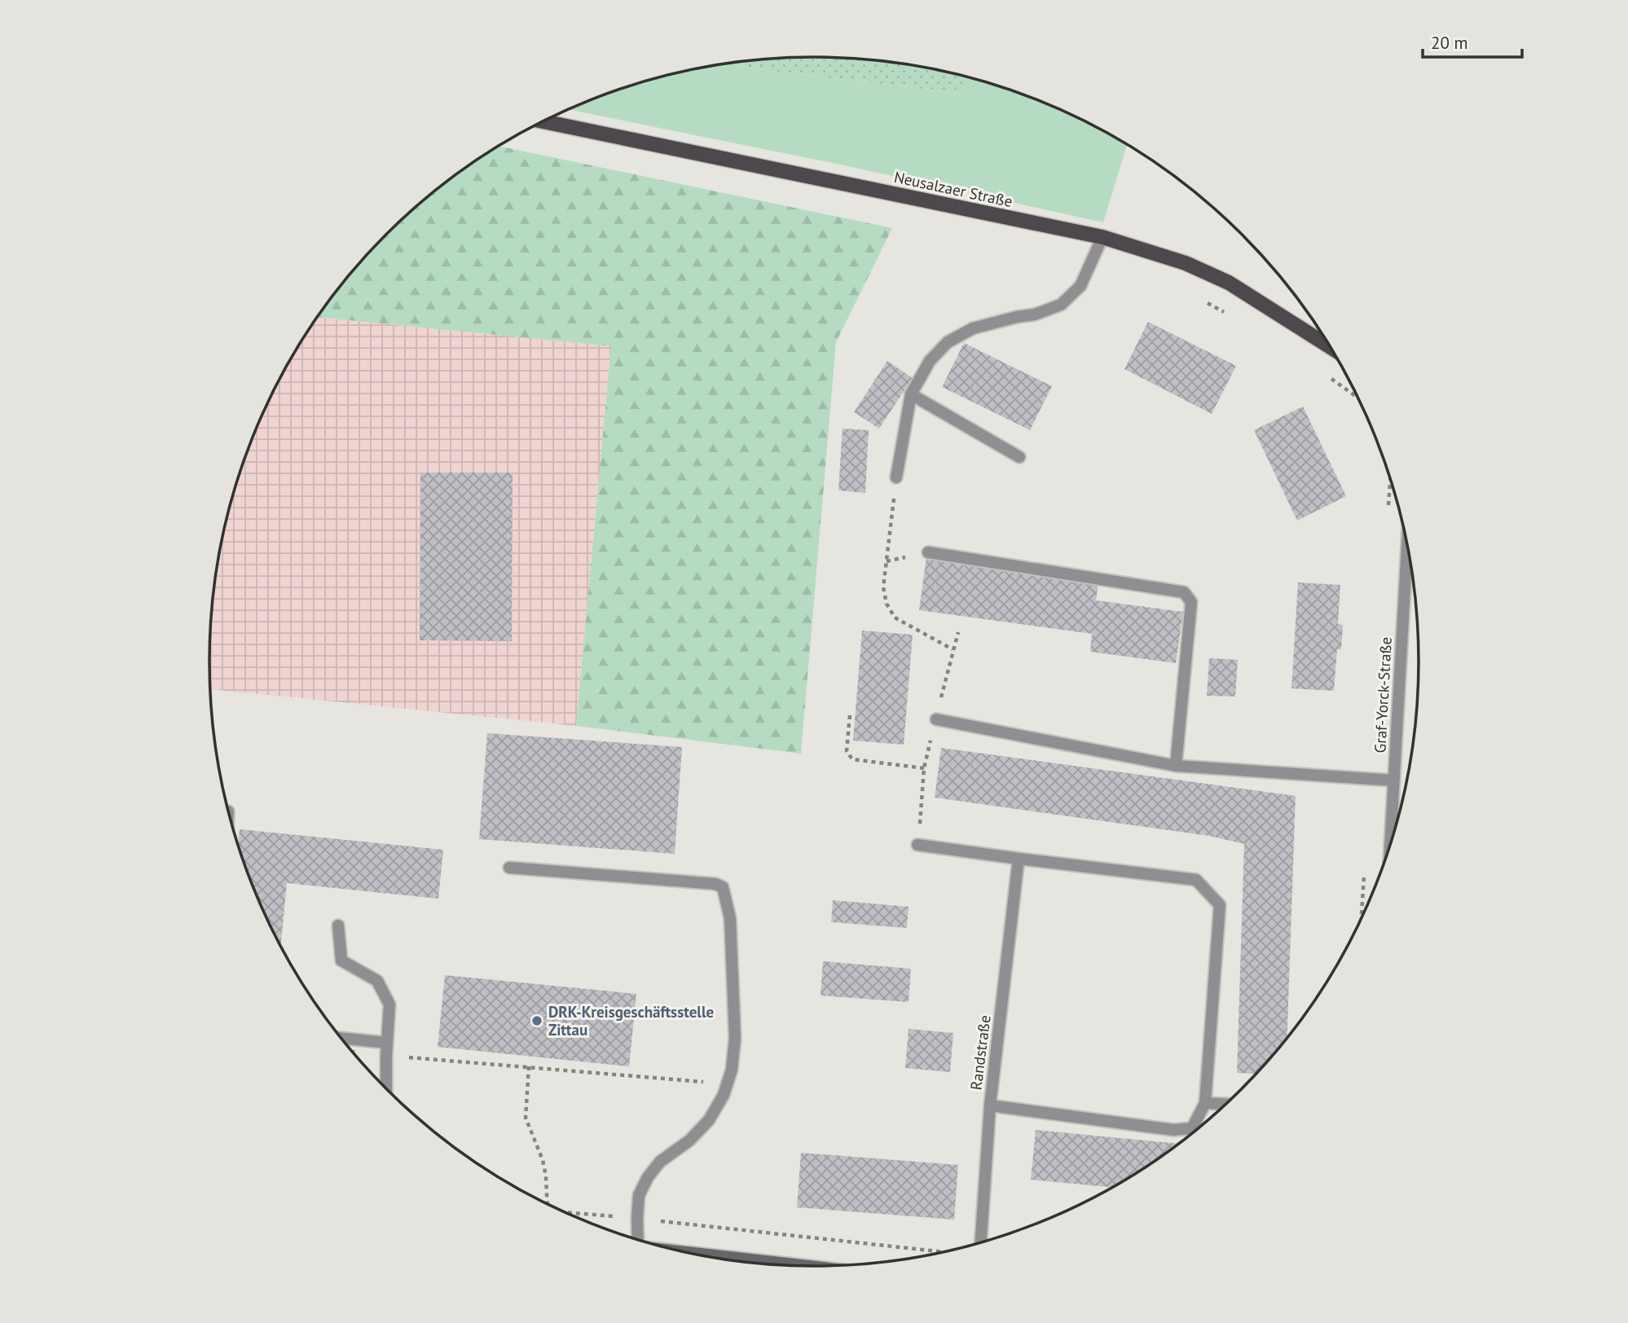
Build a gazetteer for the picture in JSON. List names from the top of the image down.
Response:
{
  "streets": {
    "main road": ["Neusalzaer Straße"],
    "street": ["Graf-Yorck-Straße", "Randstraße"]
  },
  "places": ["DRK-Kreisgeschäftsstelle Zittau"],
  "scale_bar": "20 m"
}
